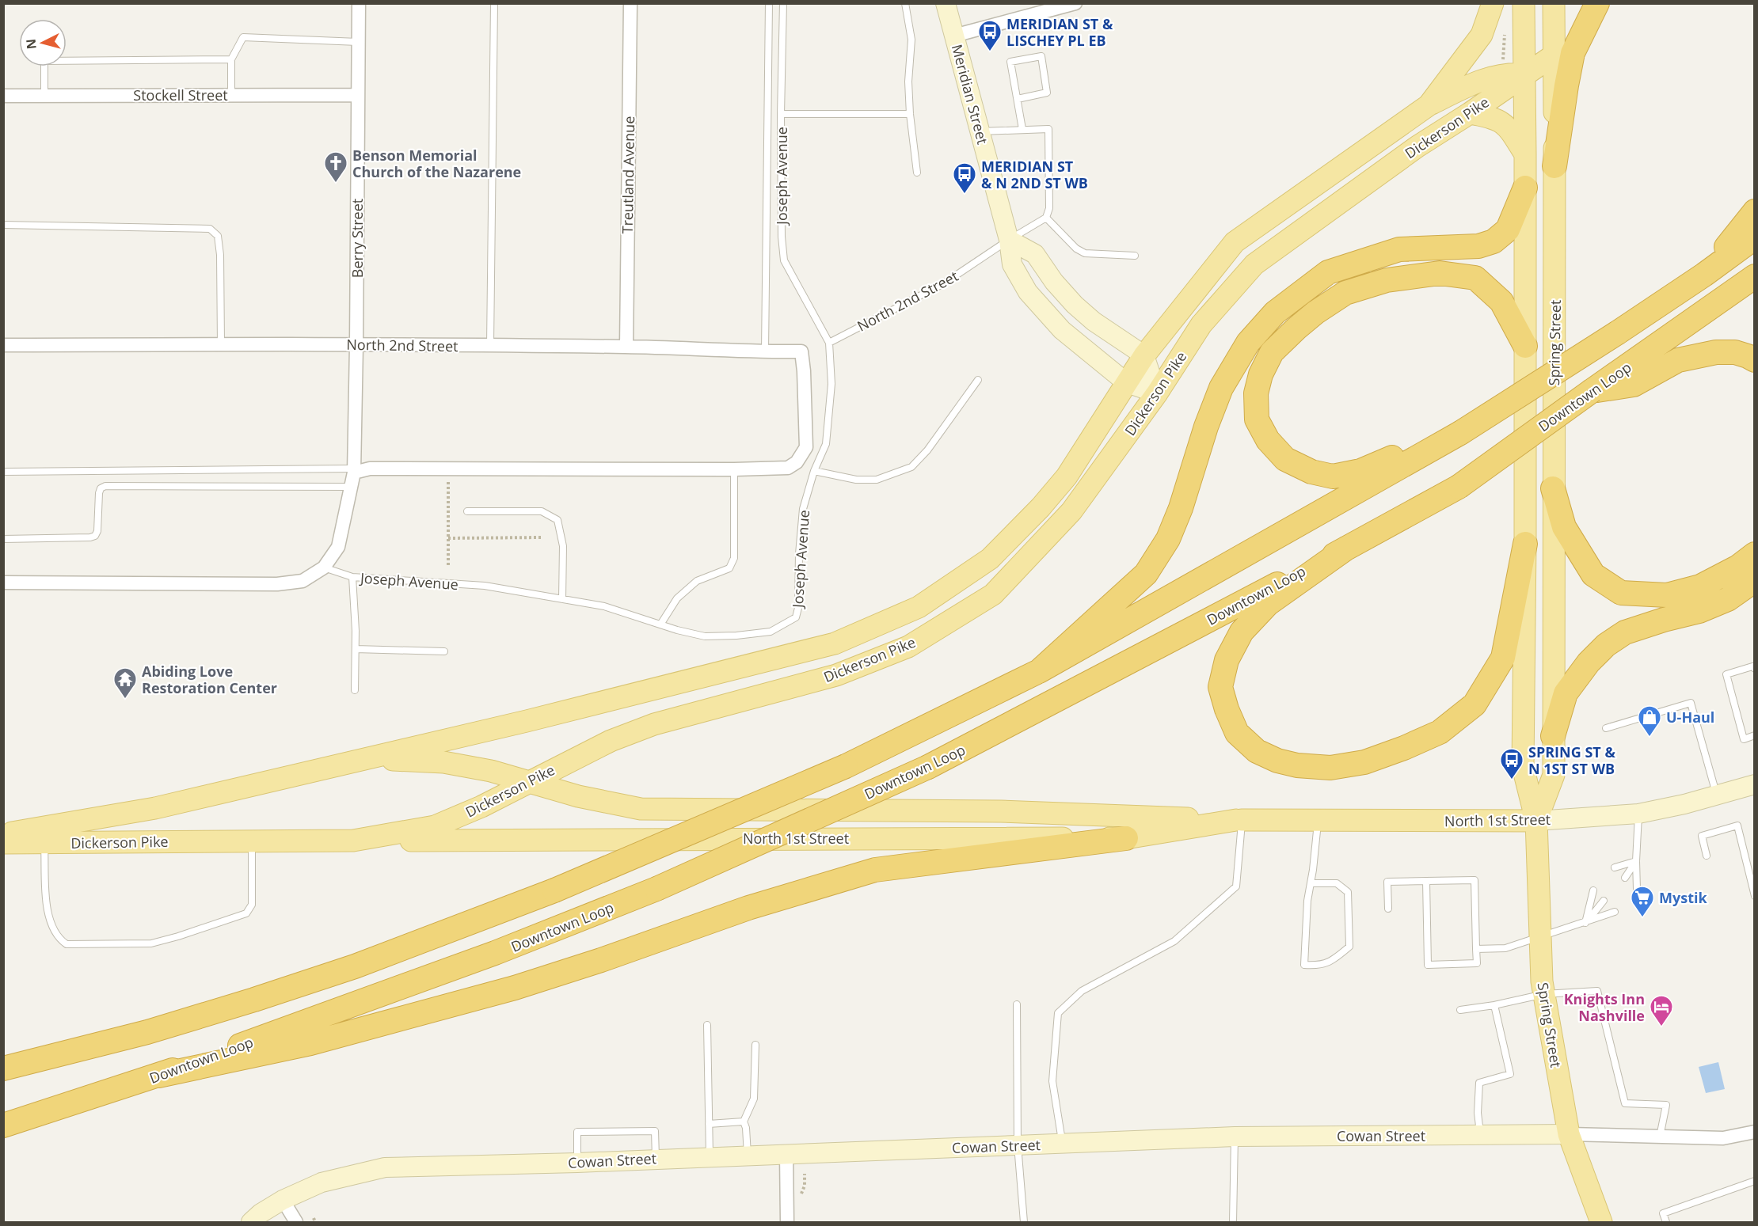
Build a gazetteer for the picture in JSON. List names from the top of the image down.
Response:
{
  "streets": {
    "highway": ["Downtown Loop"],
    "main road": ["Dickerson Pike", "Spring Street", "North 1st Street"],
    "street": [
      "Meridian Street",
      "Stockell Street",
      "Treutland Avenue",
      "Berry Street",
      "North 2nd Street",
      "Cowan Street"
    ],
    "lane": ["Joseph Avenue"]
  },
  "crossings": [
    ["Meridian Street", "Dickerson Pike"],
    ["Meridian Street", "North 2nd Street"],
    ["Stockell Street", "Berry Street"],
    ["Dickerson Pike", "Spring Street"],
    ["Dickerson Pike", "North 1st Street"],
    ["Treutland Avenue", "North 2nd Street"],
    ["Joseph Avenue", "North 2nd Street"],
    ["Berry Street", "North 2nd Street"],
    ["Spring Street", "North 1st Street"],
    ["Spring Street", "Cowan Street"]
  ],
  "places": {
    "bus stop": ["MERIDIAN ST & LISCHEY PL EB", "MERIDIAN ST & N 2ND ST WB", "SPRING ST & N 1ST ST WB"],
    "church": ["Benson Memorial Church of the Nazarene"],
    "temple": ["Abiding Love Restoration Center"],
    "shop": ["U-Haul"],
    "supermarket": ["Mystik"],
    "hotel": ["Knights Inn Nashville"]
  },
  "north": "left"
}
